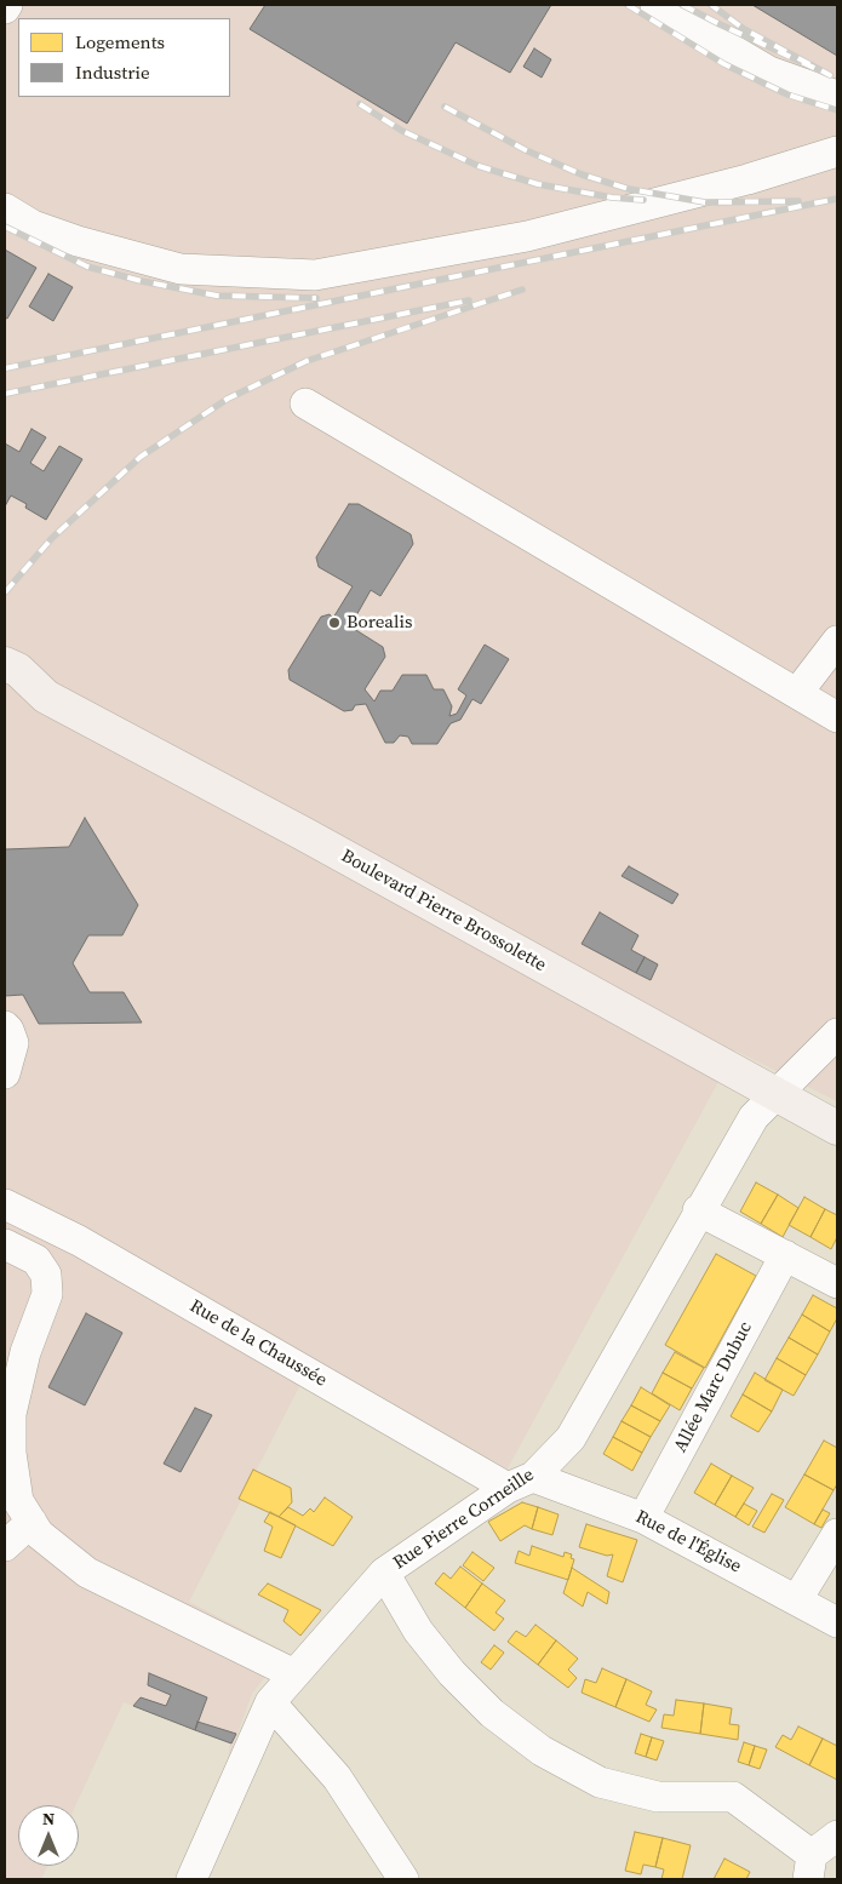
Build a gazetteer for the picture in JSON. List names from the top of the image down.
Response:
{
  "streets": {
    "main road": ["Boulevard Pierre Brossolette"],
    "street": [
      "Rue de la Chaussée",
      "Allée Marc Dubuc",
      "Rue Pierre Corneille",
      "Rue de l'Église"
    ]
  },
  "crossings": [
    ["Boulevard Pierre Brossolette", "Rue Pierre Corneille"],
    ["Rue de la Chaussée", "Rue Pierre Corneille"],
    ["Rue de la Chaussée", "Rue de l'Église"],
    ["Allée Marc Dubuc", "Rue de l'Église"],
    ["Rue Pierre Corneille", "Rue de l'Église"]
  ],
  "places": ["Borealis"],
  "legend": ["Logements", "Industrie"],
  "north": "top"
}
